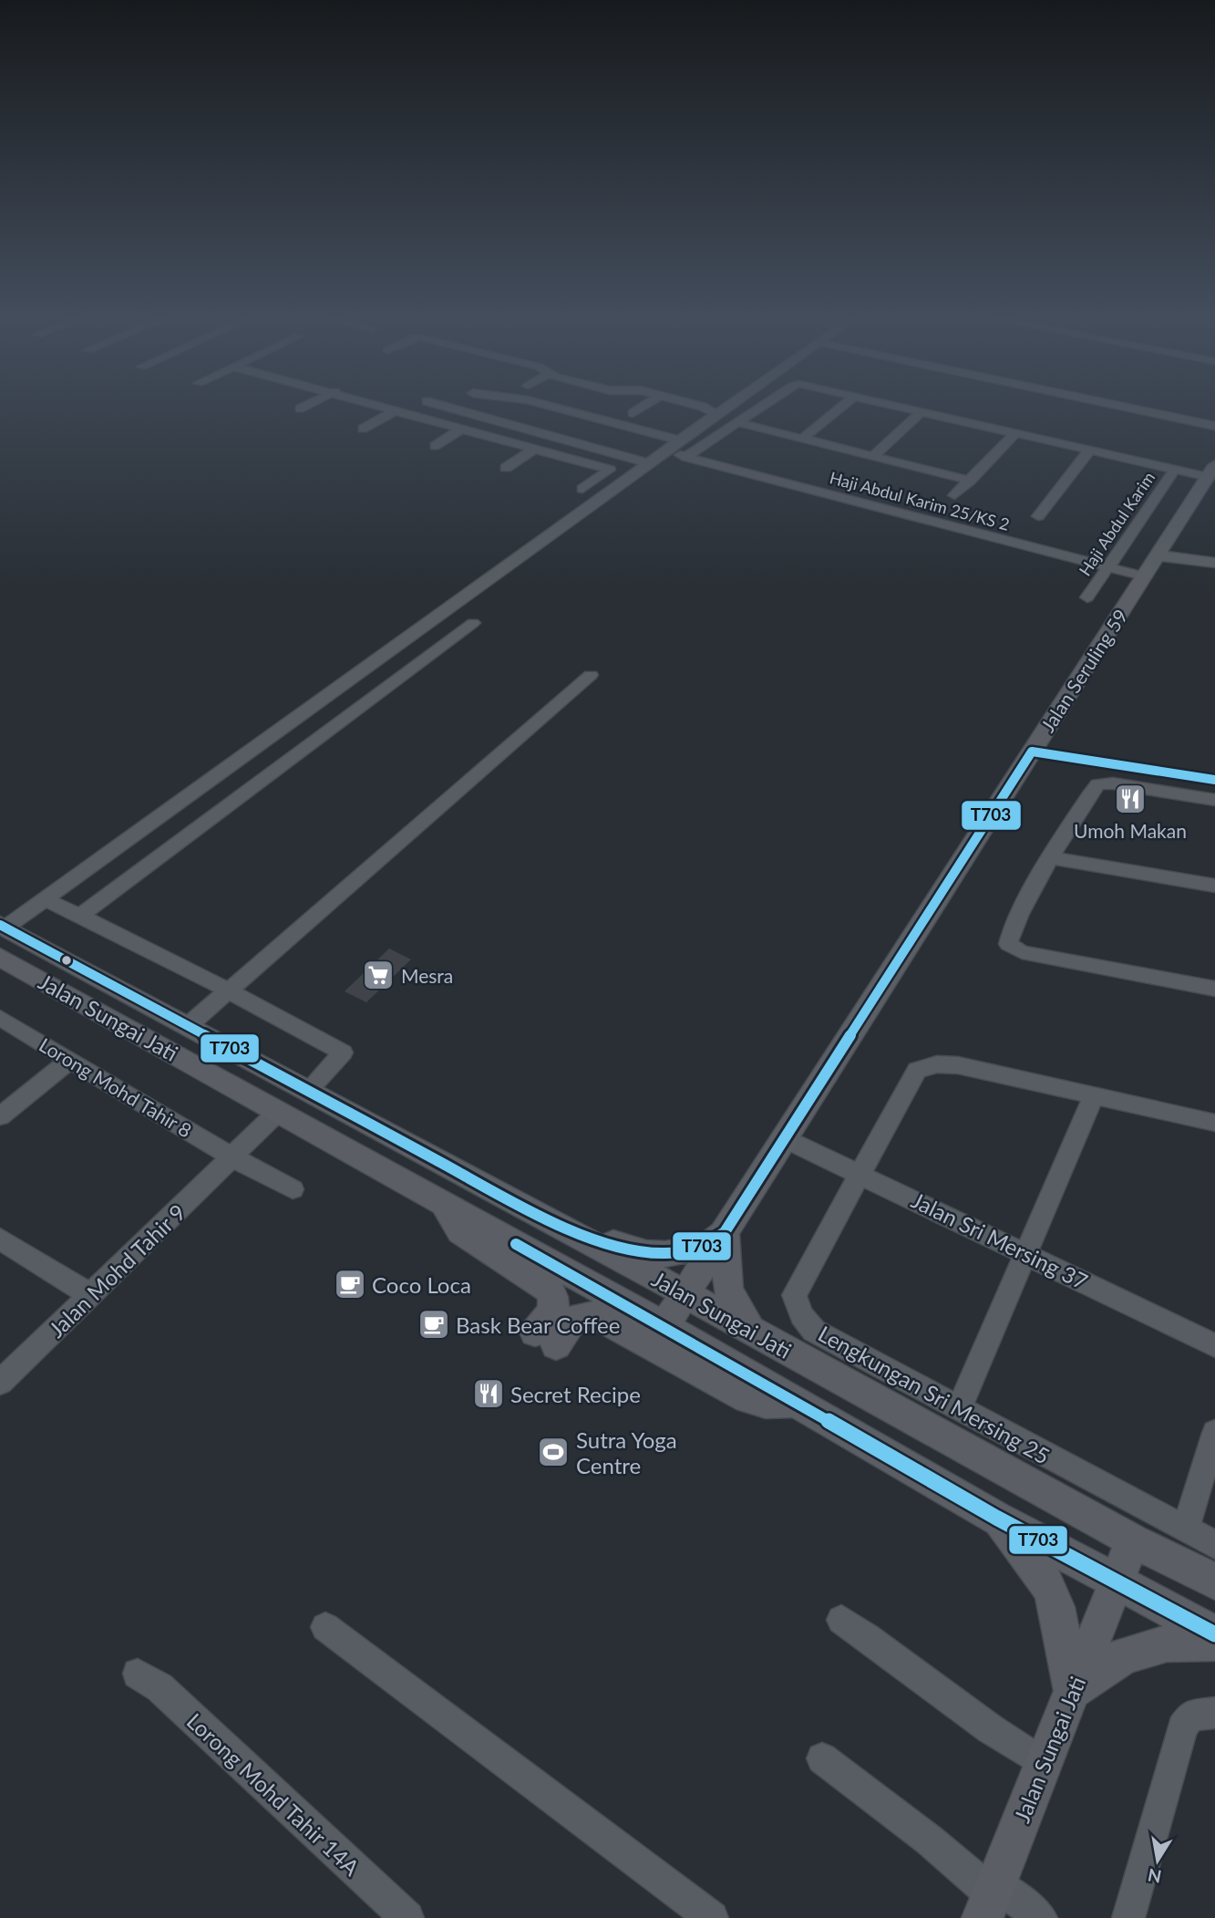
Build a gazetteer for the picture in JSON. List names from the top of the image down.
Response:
{
  "streets": {
    "main road": ["Jalan Seruling 59", "Jalan Sungai Jati"],
    "street": [
      "Haji Abdul Karim 25/KS 2",
      "Haji Abdul Karim",
      "Lorong Mohd Tahir 8",
      "Jalan Sri Mersing 37",
      "Jalan Mohd Tahir 9",
      "Lengkungan Sri Mersing 25",
      "Lorong Mohd Tahir 14A"
    ]
  },
  "crossings": [
    ["Haji Abdul Karim 25/KS 2", "Haji Abdul Karim"],
    ["Haji Abdul Karim 25/KS 2", "Jalan Seruling 59"],
    ["Jalan Seruling 59", "Jalan Sungai Jati"],
    ["Jalan Seruling 59", "Jalan Sri Mersing 37"],
    ["Jalan Sungai Jati", "Jalan Mohd Tahir 9"],
    ["Lorong Mohd Tahir 8", "Jalan Mohd Tahir 9"],
    ["Jalan Sri Mersing 37", "Lengkungan Sri Mersing 25"]
  ],
  "places": {
    "restaurant": ["Umoh Makan", "Secret Recipe"],
    "supermarket": ["Mesra"],
    "cafe": ["Coco Loca", "Bask Bear Coffee"],
    "sports": ["Sutra Yoga Centre"]
  },
  "lines": ["transit line T703"],
  "north": "bottom"
}
